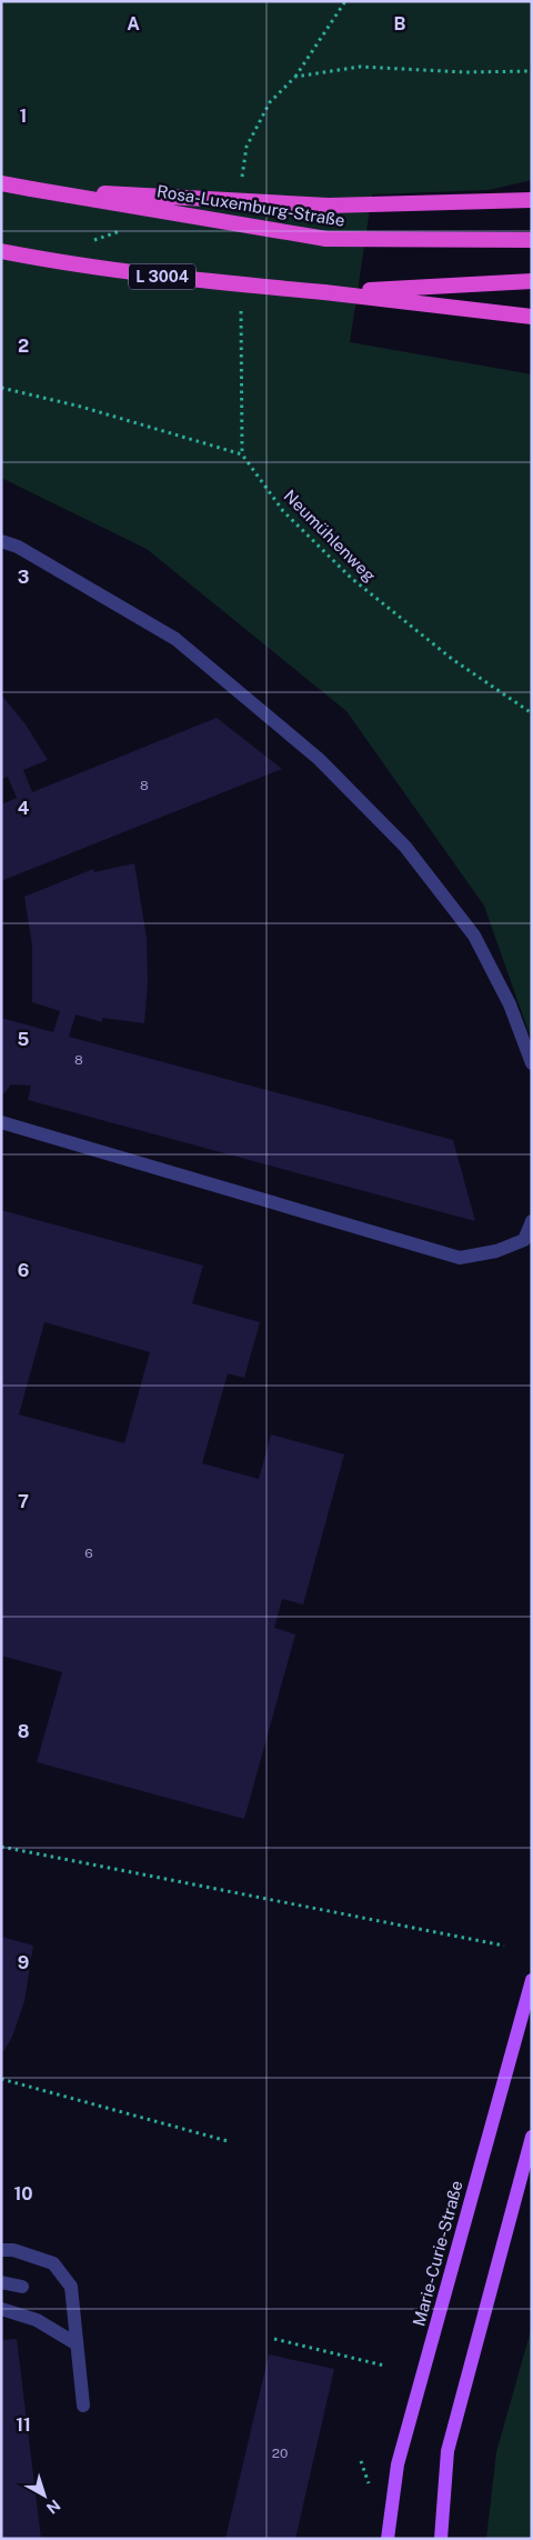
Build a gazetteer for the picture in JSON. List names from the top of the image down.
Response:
{
  "streets": {
    "highway": ["Rosa-Luxemburg-Straße", "L 3004"],
    "main road": ["Marie-Curie-Straße"],
    "path": ["Neumühlenweg"]
  },
  "house_numbers": [
    "8",
    "8",
    "6",
    "20"
  ],
  "north": "bottom right",
  "grid": {
    "columns": ["A", "B"],
    "rows": [
      "1",
      "2",
      "3",
      "4",
      "5",
      "6",
      "7",
      "8",
      "9",
      "10",
      "11"
    ]
  }
}
